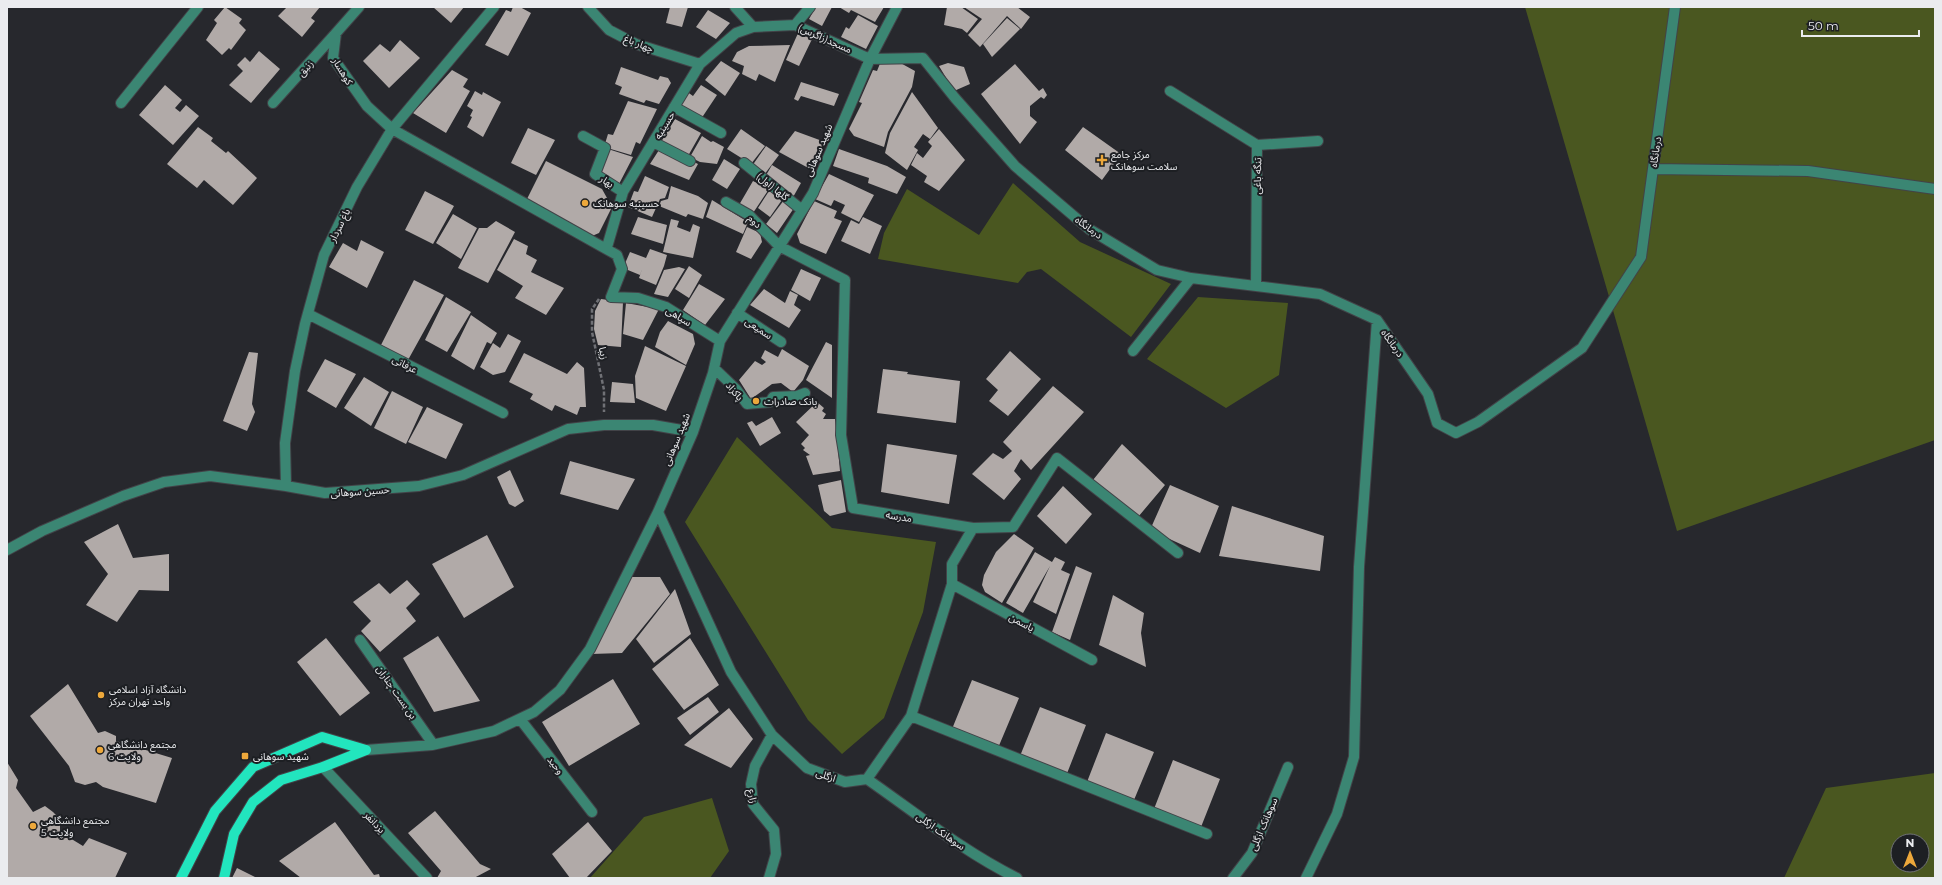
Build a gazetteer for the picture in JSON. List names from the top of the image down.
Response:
{
  "streets": {
    "main road": ["شهید سوهانی"],
    "street": [
      "مسجد(زاگرس)",
      "چهار باغ",
      "زنبق",
      "کوهسار",
      "حسینیه",
      "درمانگاه",
      "تنگه باغی",
      "بهار",
      "گلها (اول)",
      "دوم",
      "باغ سردار",
      "سپاهی",
      "سمیعی",
      "عرفاتی",
      "پاکزاد",
      "حسین سوهانی",
      "مدرسه",
      "یاسمن",
      "بن بست چناران",
      "وحید",
      "ازگلی",
      "زارع",
      "یزدانفر",
      "سوهانک ازگلی"
    ],
    "path": ["زیبا"]
  },
  "crossings": [
    ["مسجد(زاگرس)", "حسینیه"],
    ["مسجد(زاگرس)", "شهید سوهانی"],
    ["مسجد(زاگرس)", "درمانگاه"],
    ["چهار باغ", "حسینیه"],
    ["زنبق", "کوهسار"],
    ["کوهسار", "باغ سردار"],
    ["حسینیه", "بهار"],
    ["شهید سوهانی", "درمانگاه"],
    ["شهید سوهانی", "گلها (اول)"],
    ["شهید سوهانی", "دوم"],
    ["شهید سوهانی", "سپاهی"],
    ["شهید سوهانی", "سمیعی"],
    ["شهید سوهانی", "پاکزاد"],
    ["شهید سوهانی", "حسین سوهانی"],
    ["شهید سوهانی", "مدرسه"],
    ["شهید سوهانی", "بن بست چناران"],
    ["شهید سوهانی", "وحید"],
    ["شهید سوهانی", "ازگلی"],
    ["شهید سوهانی", "یزدانفر"],
    ["درمانگاه", "تنگه باغی"],
    ["دوم", "مدرسه"],
    ["باغ سردار", "عرفاتی"],
    ["باغ سردار", "حسین سوهانی"],
    ["سپاهی", "زیبا"],
    ["زیبا", "حسین سوهانی"],
    ["ازگلی", "زارع"],
    ["ازگلی", "سوهانک ازگلی"]
  ],
  "places": {
    "health": ["مرکز جامع سلامت سوهانک"],
    "other": [
      "حسینیه سوهانک",
      "بانک صادرات",
      "دانشگاه آزاد اسلامی واحد تهران مرکز",
      "مجتمع دانشگاهی ولایت 6",
      "مجتمع دانشگاهی ولایت 5"
    ],
    "transit": ["شهید سوهانی"]
  },
  "scale_bar": "50 m",
  "north": "top"
}
